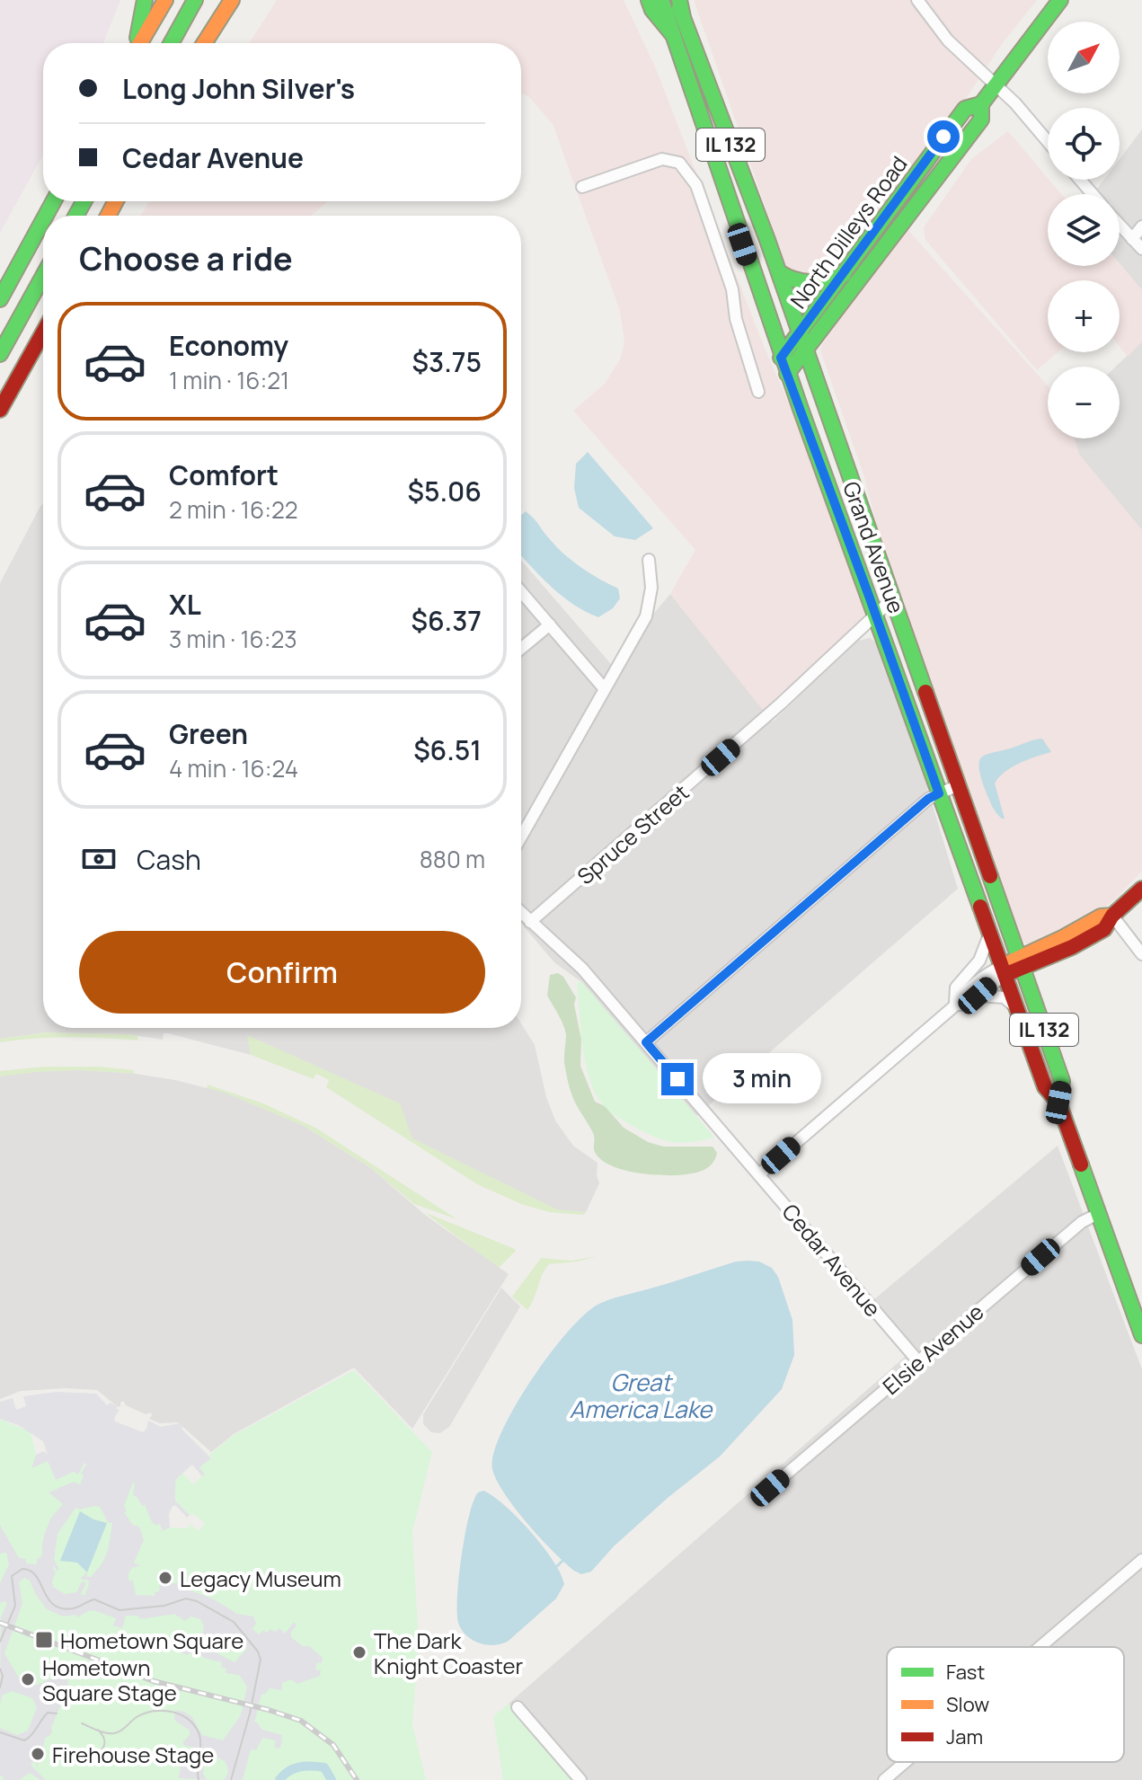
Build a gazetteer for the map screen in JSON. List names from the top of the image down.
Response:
{
  "streets": {
    "main road": ["IL 132", "North Dilleys Road", "Grand Avenue"],
    "street": ["Spruce Street", "Cedar Avenue", "Elsie Avenue"]
  },
  "crossings": [
    ["North Dilleys Road", "Grand Avenue"],
    ["Grand Avenue", "Spruce Street"],
    ["Grand Avenue", "Elsie Avenue"],
    ["Spruce Street", "Cedar Avenue"],
    ["Cedar Avenue", "Elsie Avenue"]
  ],
  "water": ["Great America Lake"],
  "places": {
    "other": [
      "Legacy Museum",
      "The Dark Knight Coaster",
      "Hometown Square Stage",
      "Firehouse Stage"
    ],
    "transit": ["Hometown Square"]
  },
  "legend": ["Fast", "Slow", "Jam"],
  "north": "top right",
  "page": {
    "map_buttons": ["+", "−"],
    "banner": ["Long John Silver's", "Cedar Avenue"],
    "heading": "Choose a ride",
    "list": [
      {
        "name": "Economy",
        "note": "1 min · 16:21",
        "value": "$3.75"
      },
      {
        "name": "Comfort",
        "note": "2 min · 16:22",
        "value": "$5.06"
      },
      {
        "name": "XL",
        "note": "3 min · 16:23",
        "value": "$6.37"
      },
      {
        "name": "Green",
        "note": "4 min · 16:24",
        "value": "$6.51"
      }
    ],
    "pay": ["Cash", "880 m"],
    "buttons": "Confirm",
    "bubble": "3 min"
  }
}
